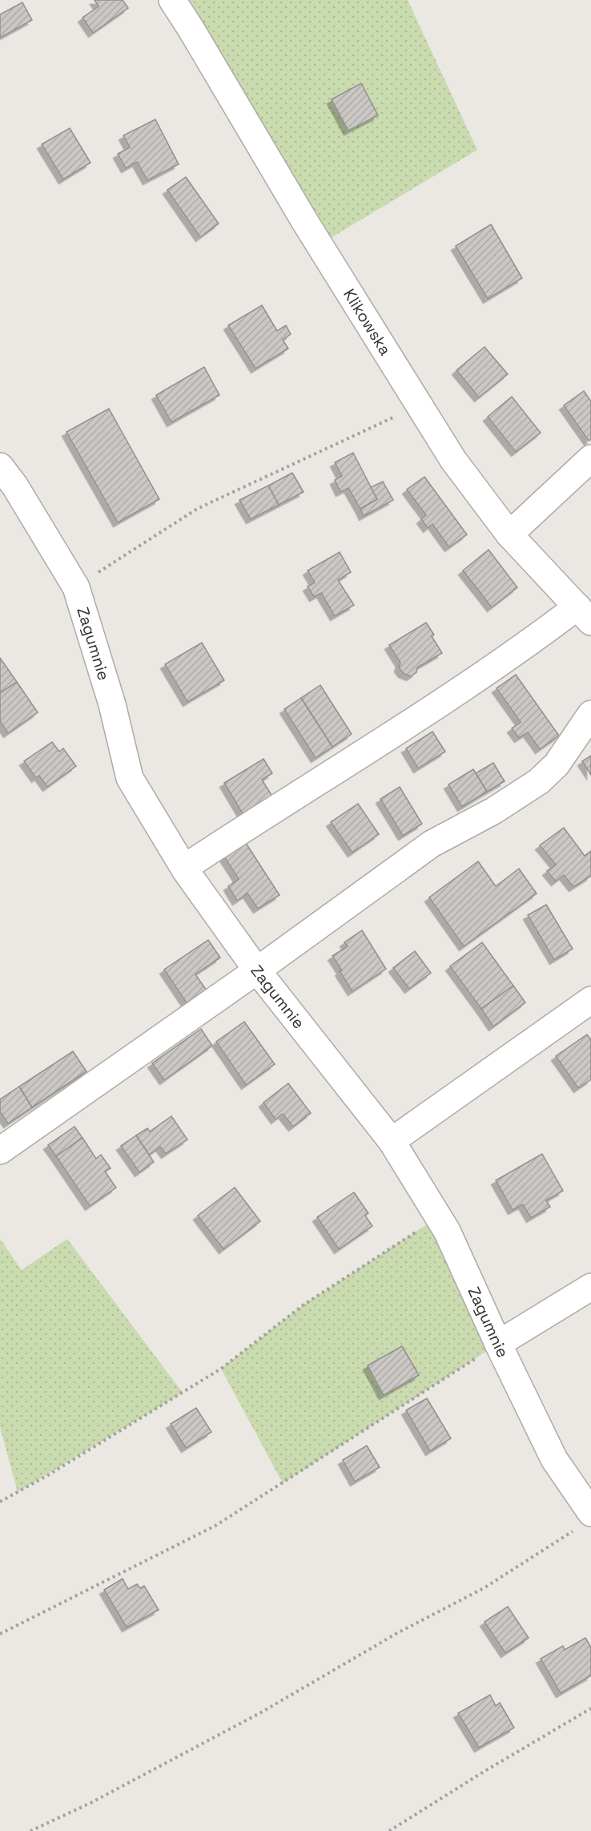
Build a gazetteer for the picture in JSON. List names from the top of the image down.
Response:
{
  "streets": {
    "street": ["Klikowska", "Zagumnie"]
  }
}
